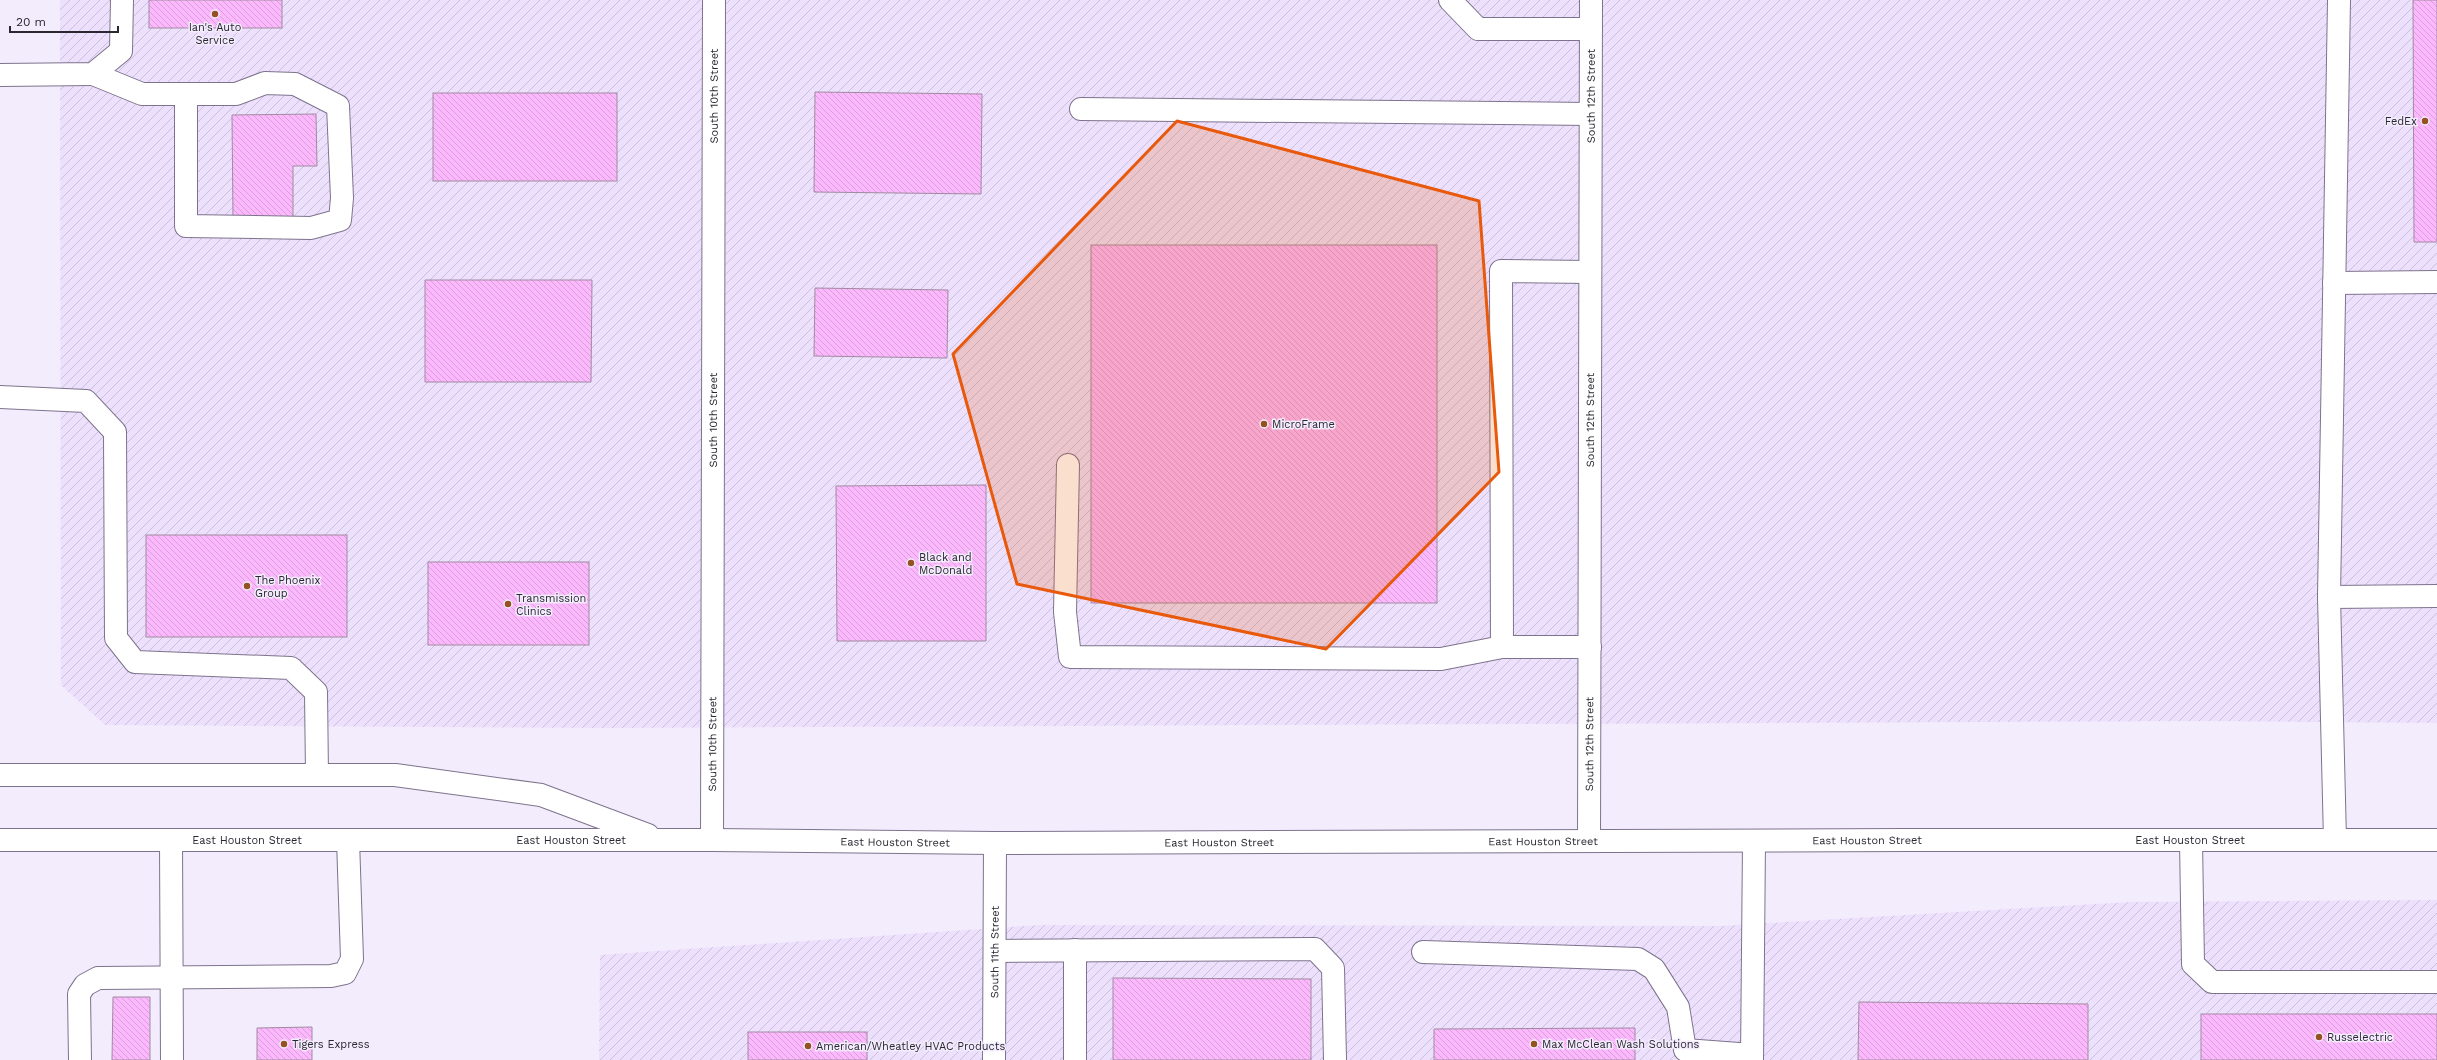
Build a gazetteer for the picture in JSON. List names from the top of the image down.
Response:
{
  "streets": {
    "street": [
      "South 10th Street",
      "South 12th Street",
      "East Houston Street",
      "South 11th Street"
    ]
  },
  "crossings": [
    ["South 10th Street", "East Houston Street"],
    ["South 12th Street", "East Houston Street"],
    ["East Houston Street", "South 11th Street"]
  ],
  "places": [
    "Ian's Auto Service",
    "FedEx",
    "MicroFrame",
    "Black and McDonald",
    "The Phoenix Group",
    "Transmission Clinics",
    "Russelectric",
    "Tigers Express",
    "Max McClean Wash Solutions",
    "American/Wheatley HVAC Products"
  ],
  "scale_bar": "20 m"
}
